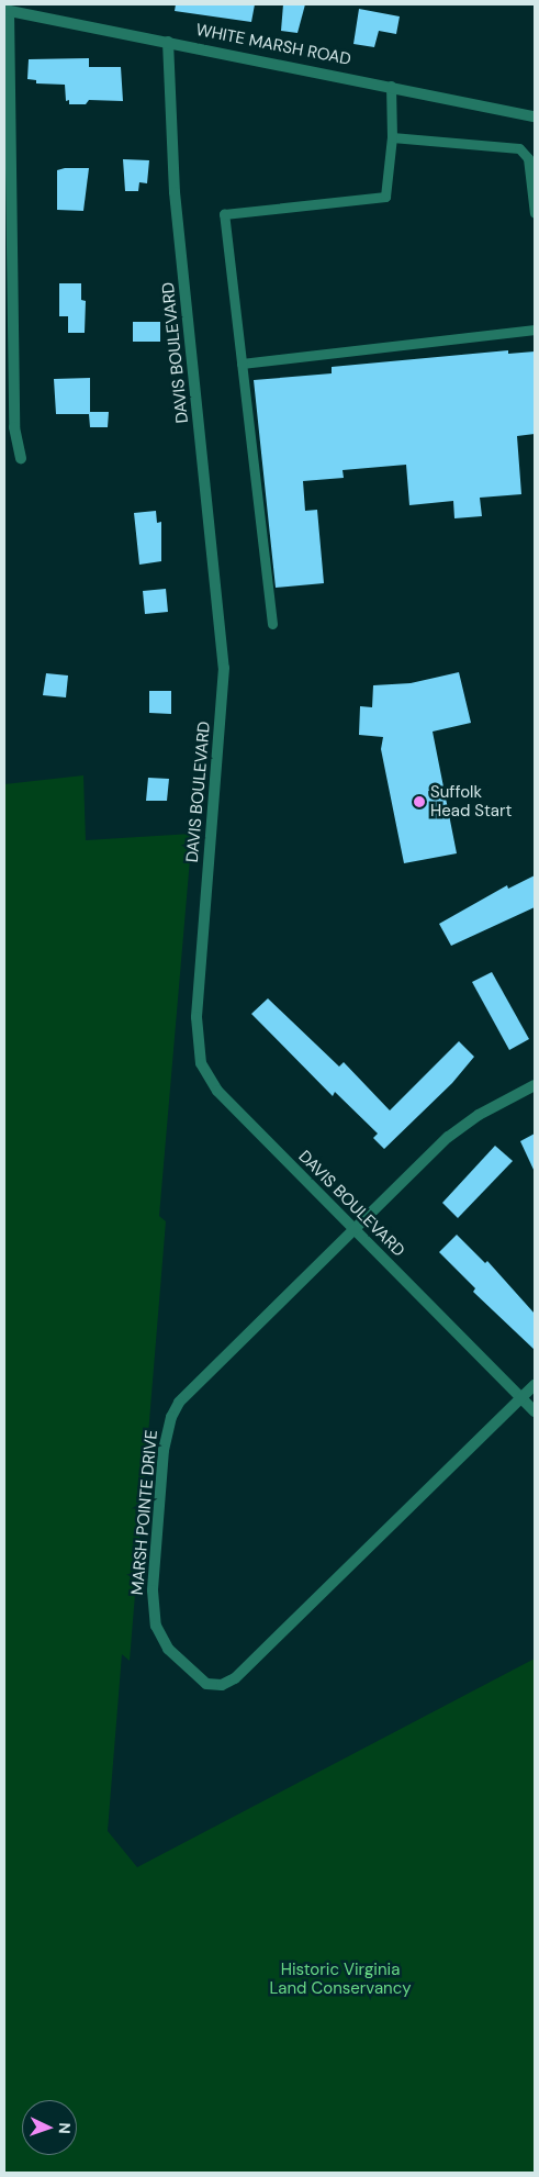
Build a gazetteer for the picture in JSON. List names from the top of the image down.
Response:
{
  "streets": {
    "street": ["WHITE MARSH ROAD", "DAVIS BOULEVARD", "MARSH POINTE DRIVE"]
  },
  "crossings": [
    ["WHITE MARSH ROAD", "DAVIS BOULEVARD"],
    ["DAVIS BOULEVARD", "MARSH POINTE DRIVE"]
  ],
  "parks": ["Historic Virginia Land Conservancy"],
  "places": ["Suffolk Head Start"],
  "north": "right"
}
